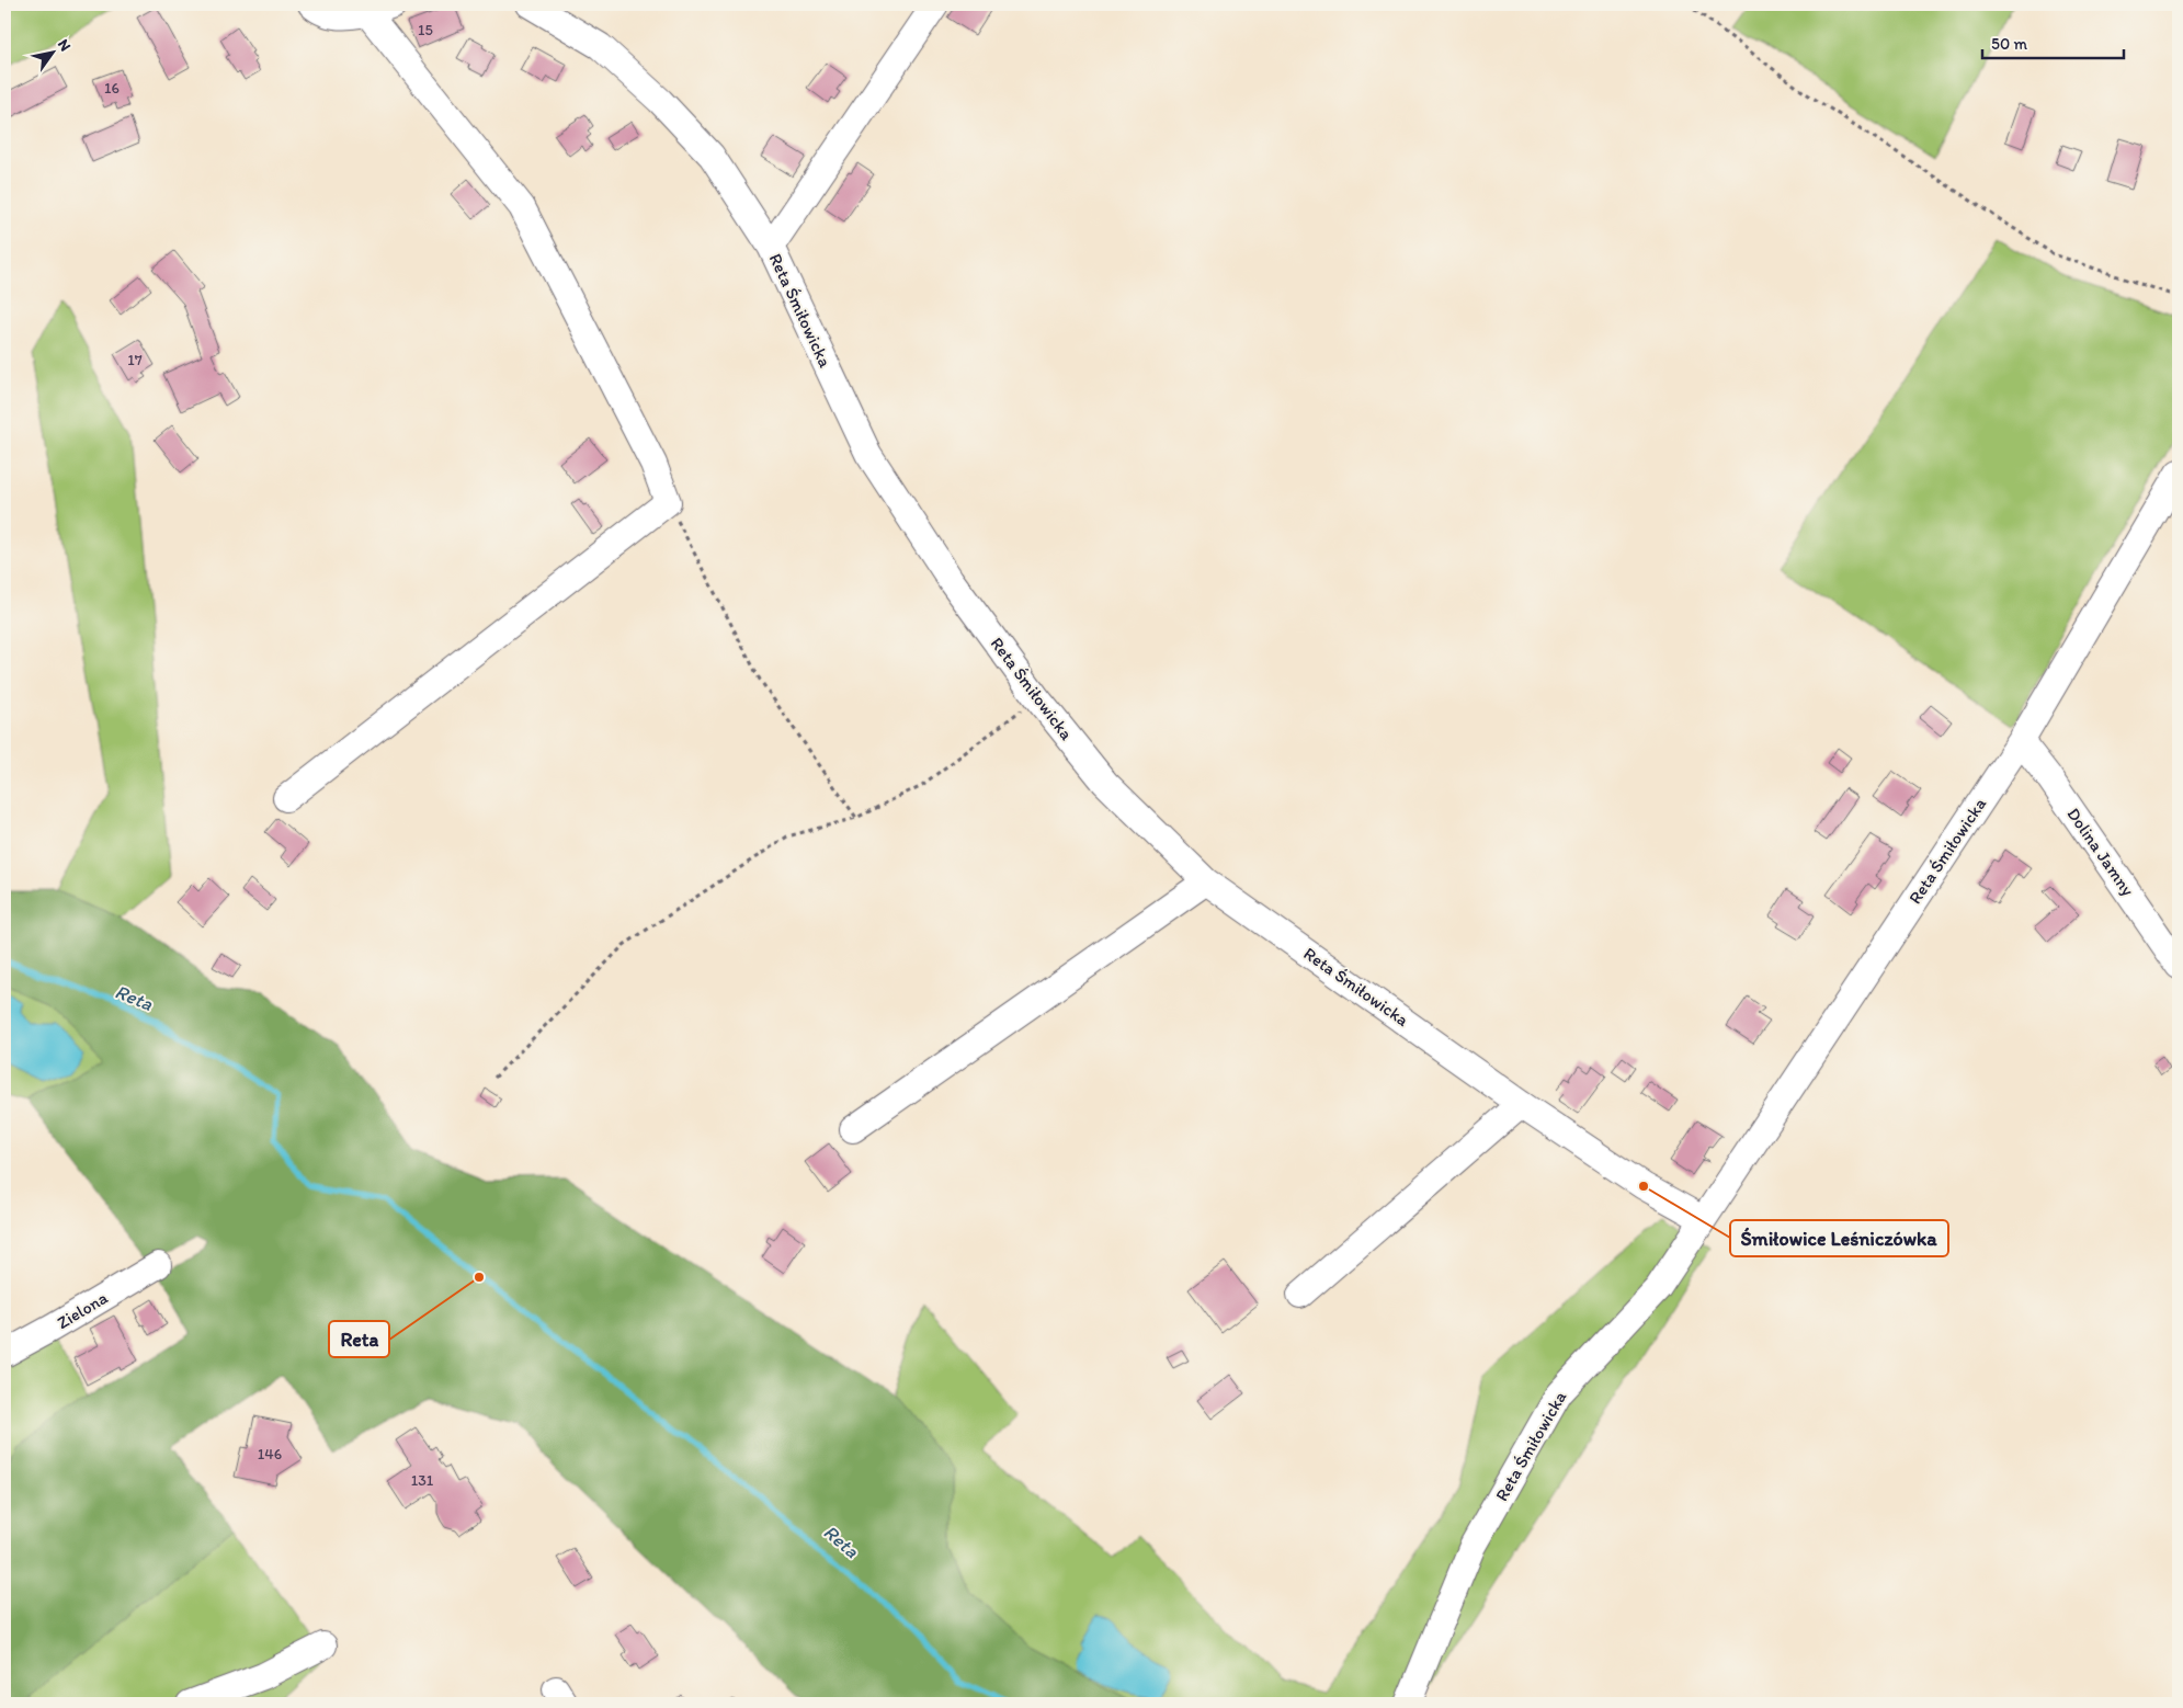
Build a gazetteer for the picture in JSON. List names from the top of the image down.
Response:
{
  "streets": {
    "street": ["Reta Śmiłowicka", "Dolina Jamny", "Zielona"]
  },
  "crossings": [
    ["Reta Śmiłowicka", "Dolina Jamny"]
  ],
  "water": ["Reta"],
  "places": ["Śmiłowice Leśniczówka", "Reta"],
  "house_numbers": [
    "15",
    "16",
    "17",
    "146",
    "131"
  ],
  "scale_bar": "50 m",
  "north": "top right"
}
